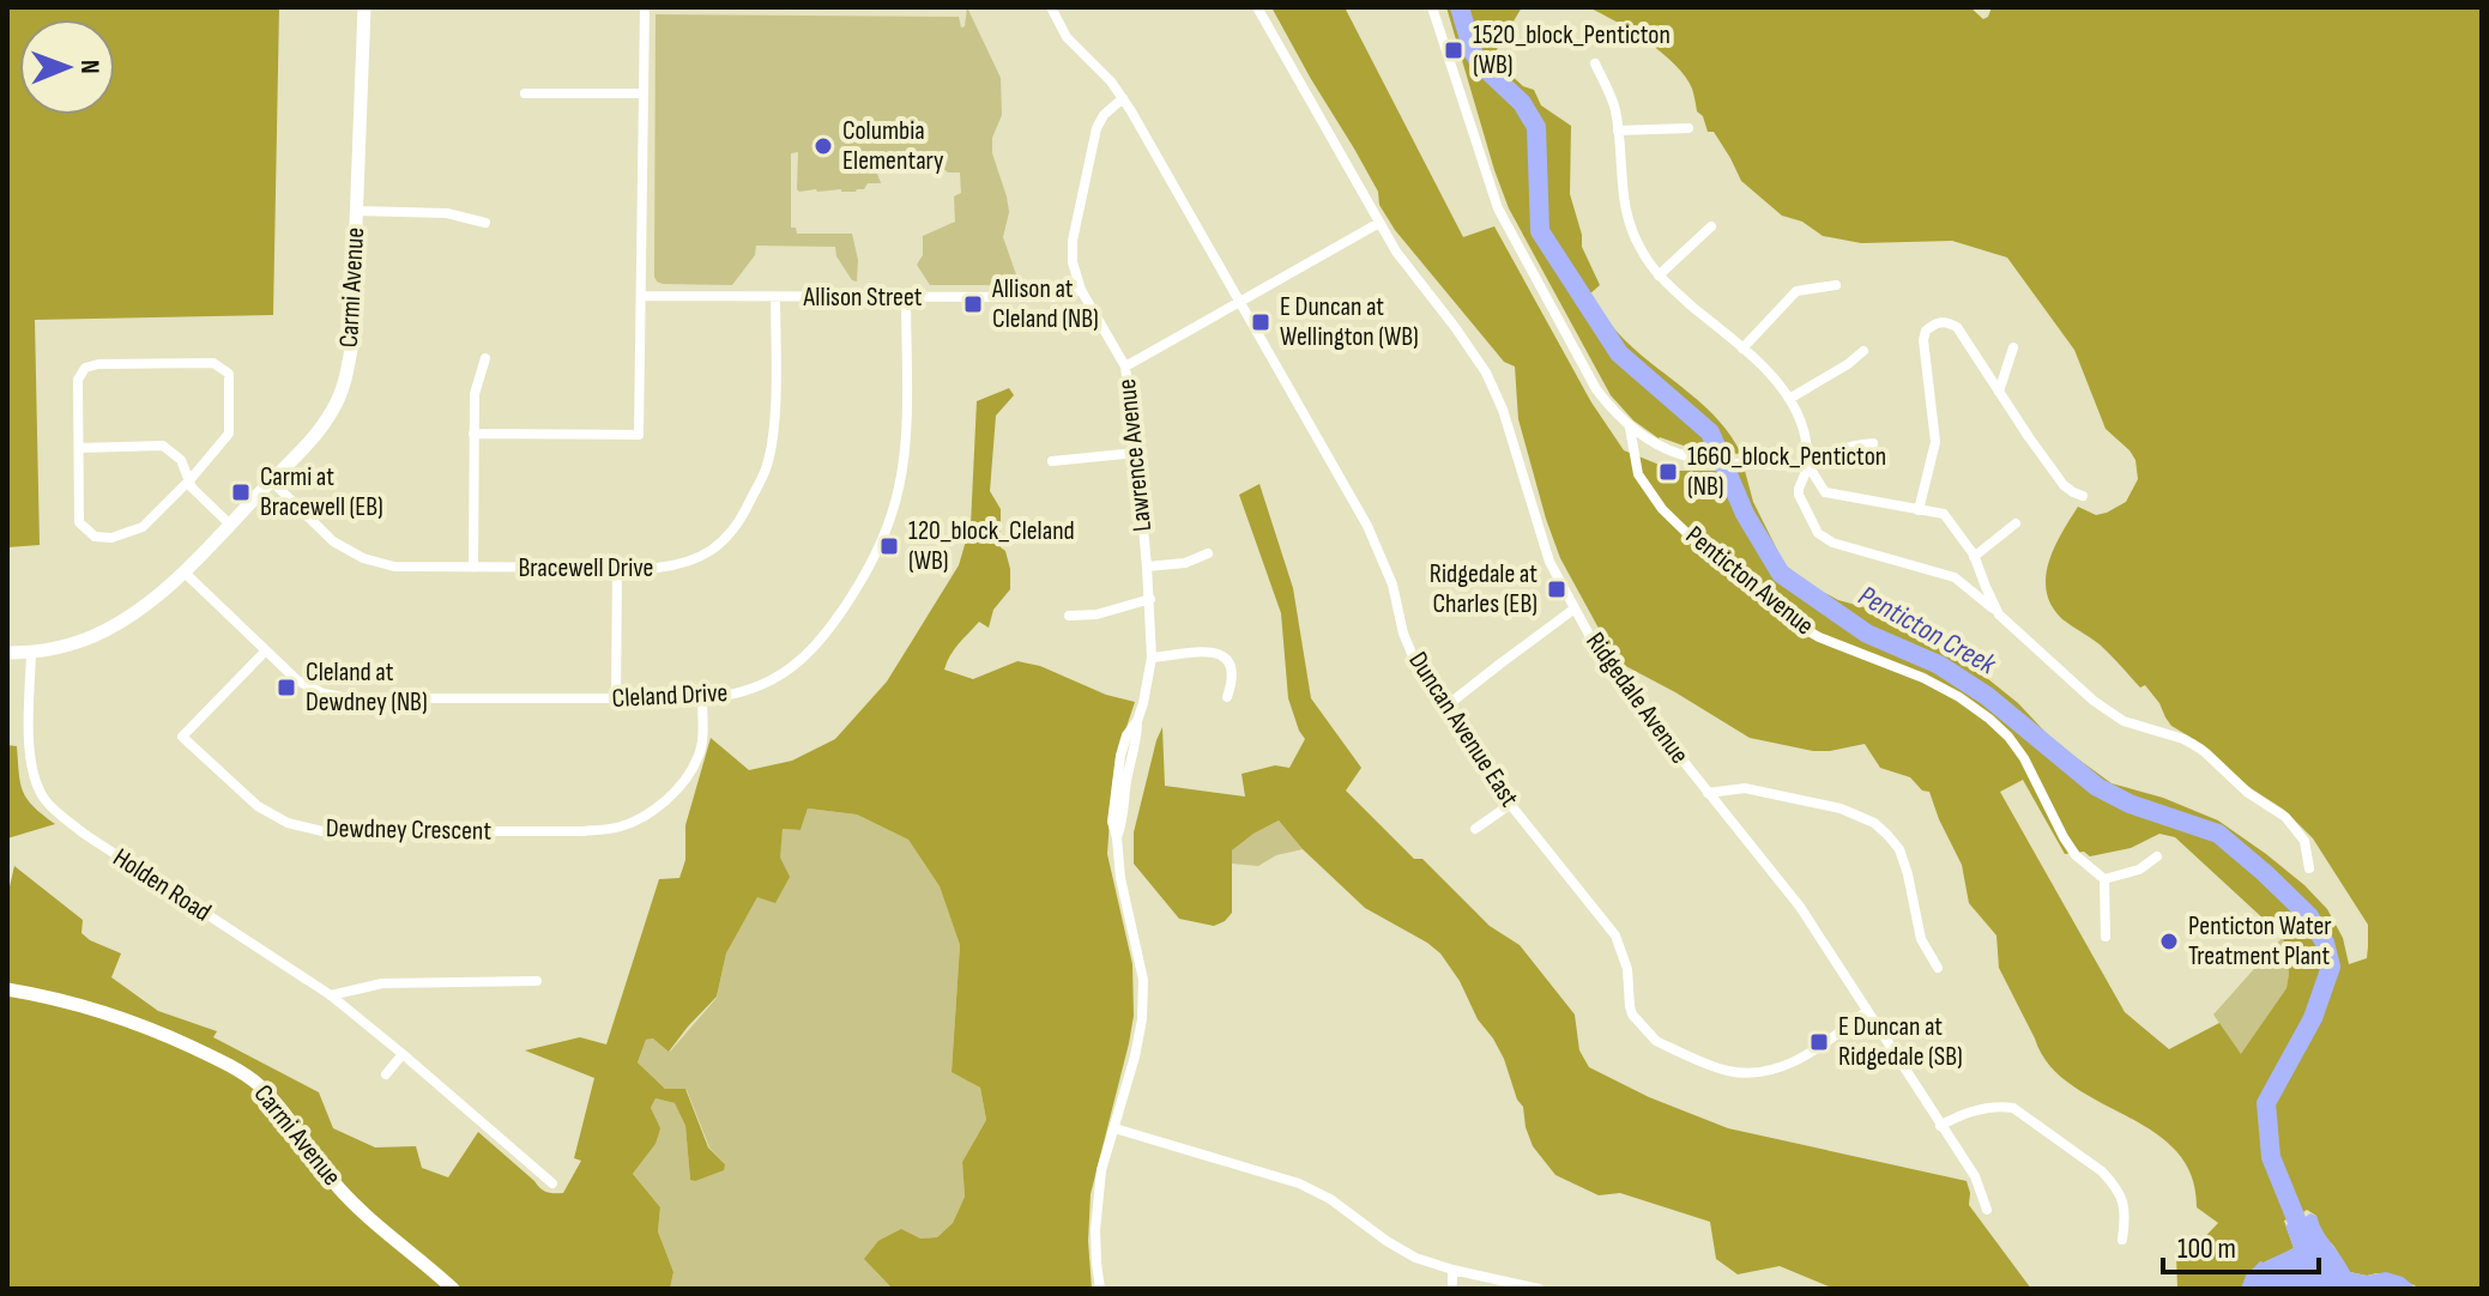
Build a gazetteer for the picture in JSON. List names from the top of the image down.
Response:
{
  "streets": {
    "street": [
      "Carmi Avenue",
      "Allison Street",
      "Lawrence Avenue",
      "Bracewell Drive",
      "Penticton Avenue",
      "Cleland Drive",
      "Ridgedale Avenue",
      "Duncan Avenue East",
      "Dewdney Crescent",
      "Holden Road"
    ]
  },
  "crossings": [
    ["Carmi Avenue", "Bracewell Drive"],
    ["Carmi Avenue", "Cleland Drive"],
    ["Carmi Avenue", "Holden Road"],
    ["Allison Street", "Lawrence Avenue"],
    ["Allison Street", "Bracewell Drive"],
    ["Allison Street", "Cleland Drive"],
    ["Lawrence Avenue", "Duncan Avenue East"],
    ["Cleland Drive", "Dewdney Crescent"],
    ["Ridgedale Avenue", "Duncan Avenue East"]
  ],
  "water": ["Penticton Creek"],
  "places": {
    "transit": [
      "1520_block_Penticton (WB)",
      "Allison at Cleland (NB)",
      "E Duncan at Wellington (WB)",
      "1660_block_Penticton (NB)",
      "Carmi at Bracewell (EB)",
      "120_block_Cleland (WB)",
      "Ridgedale at Charles (EB)",
      "Cleland at Dewdney (NB)",
      "E Duncan at Ridgedale (SB)"
    ],
    "other": ["Columbia Elementary", "Penticton Water Treatment Plant"]
  },
  "scale_bar": "100 m",
  "north": "right"
}
